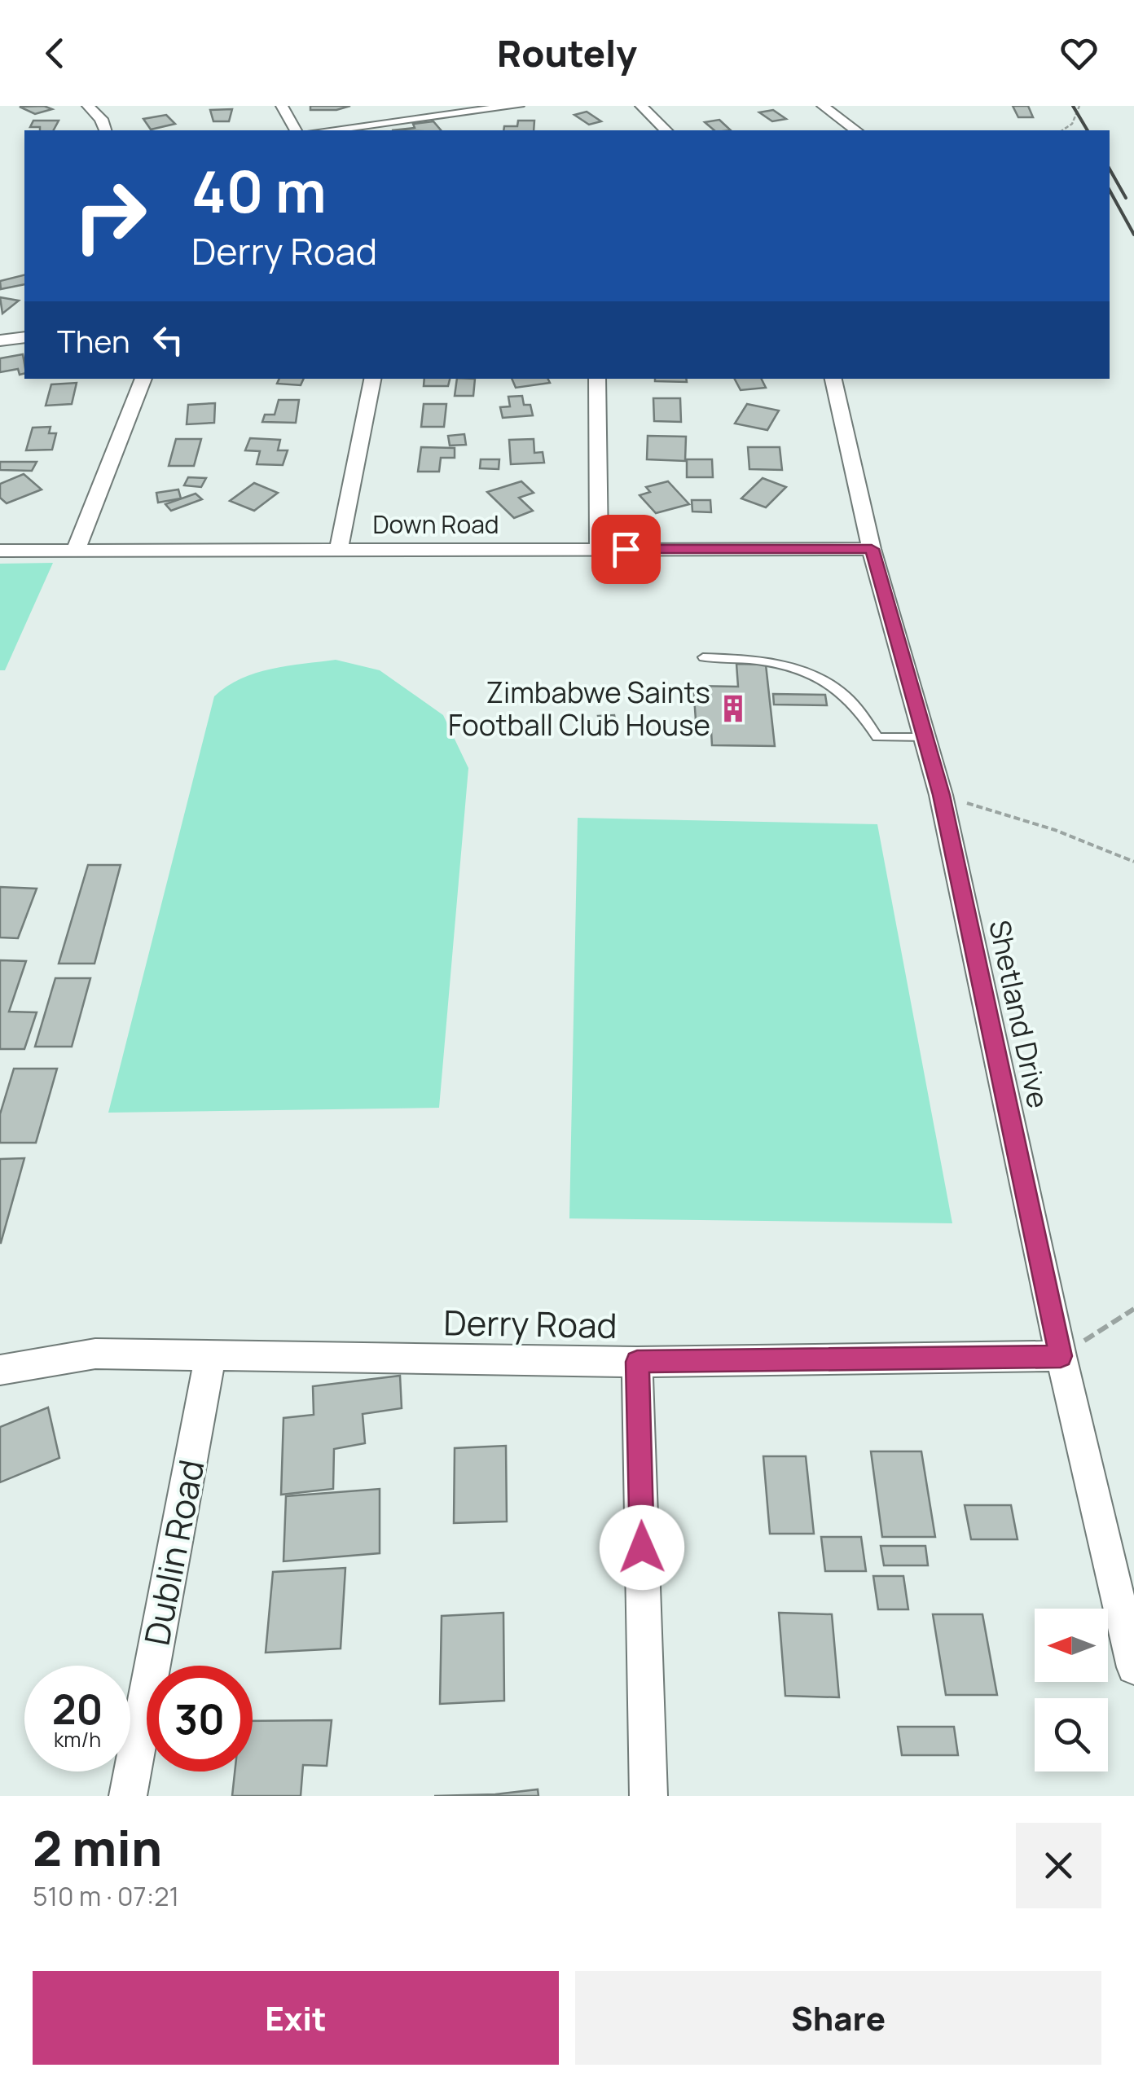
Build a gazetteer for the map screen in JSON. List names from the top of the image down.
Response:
{
  "streets": {
    "street": [
      "Down Road",
      "Shetland Drive",
      "Derry Road",
      "Dublin Road"
    ]
  },
  "crossings": [
    ["Down Road", "Shetland Drive"],
    ["Shetland Drive", "Derry Road"],
    ["Derry Road", "Dublin Road"]
  ],
  "places": {
    "building": ["Zimbabwe Saints Football Club House"]
  },
  "north": "left",
  "page": {
    "header": "Routely",
    "turn": ["40 m", "Derry Road"],
    "then": "Then",
    "speed": "20 km/h",
    "limit": "30",
    "heading": ["2 min", "510 m · 07:21"],
    "buttons": ["Exit", "Share"]
  }
}
